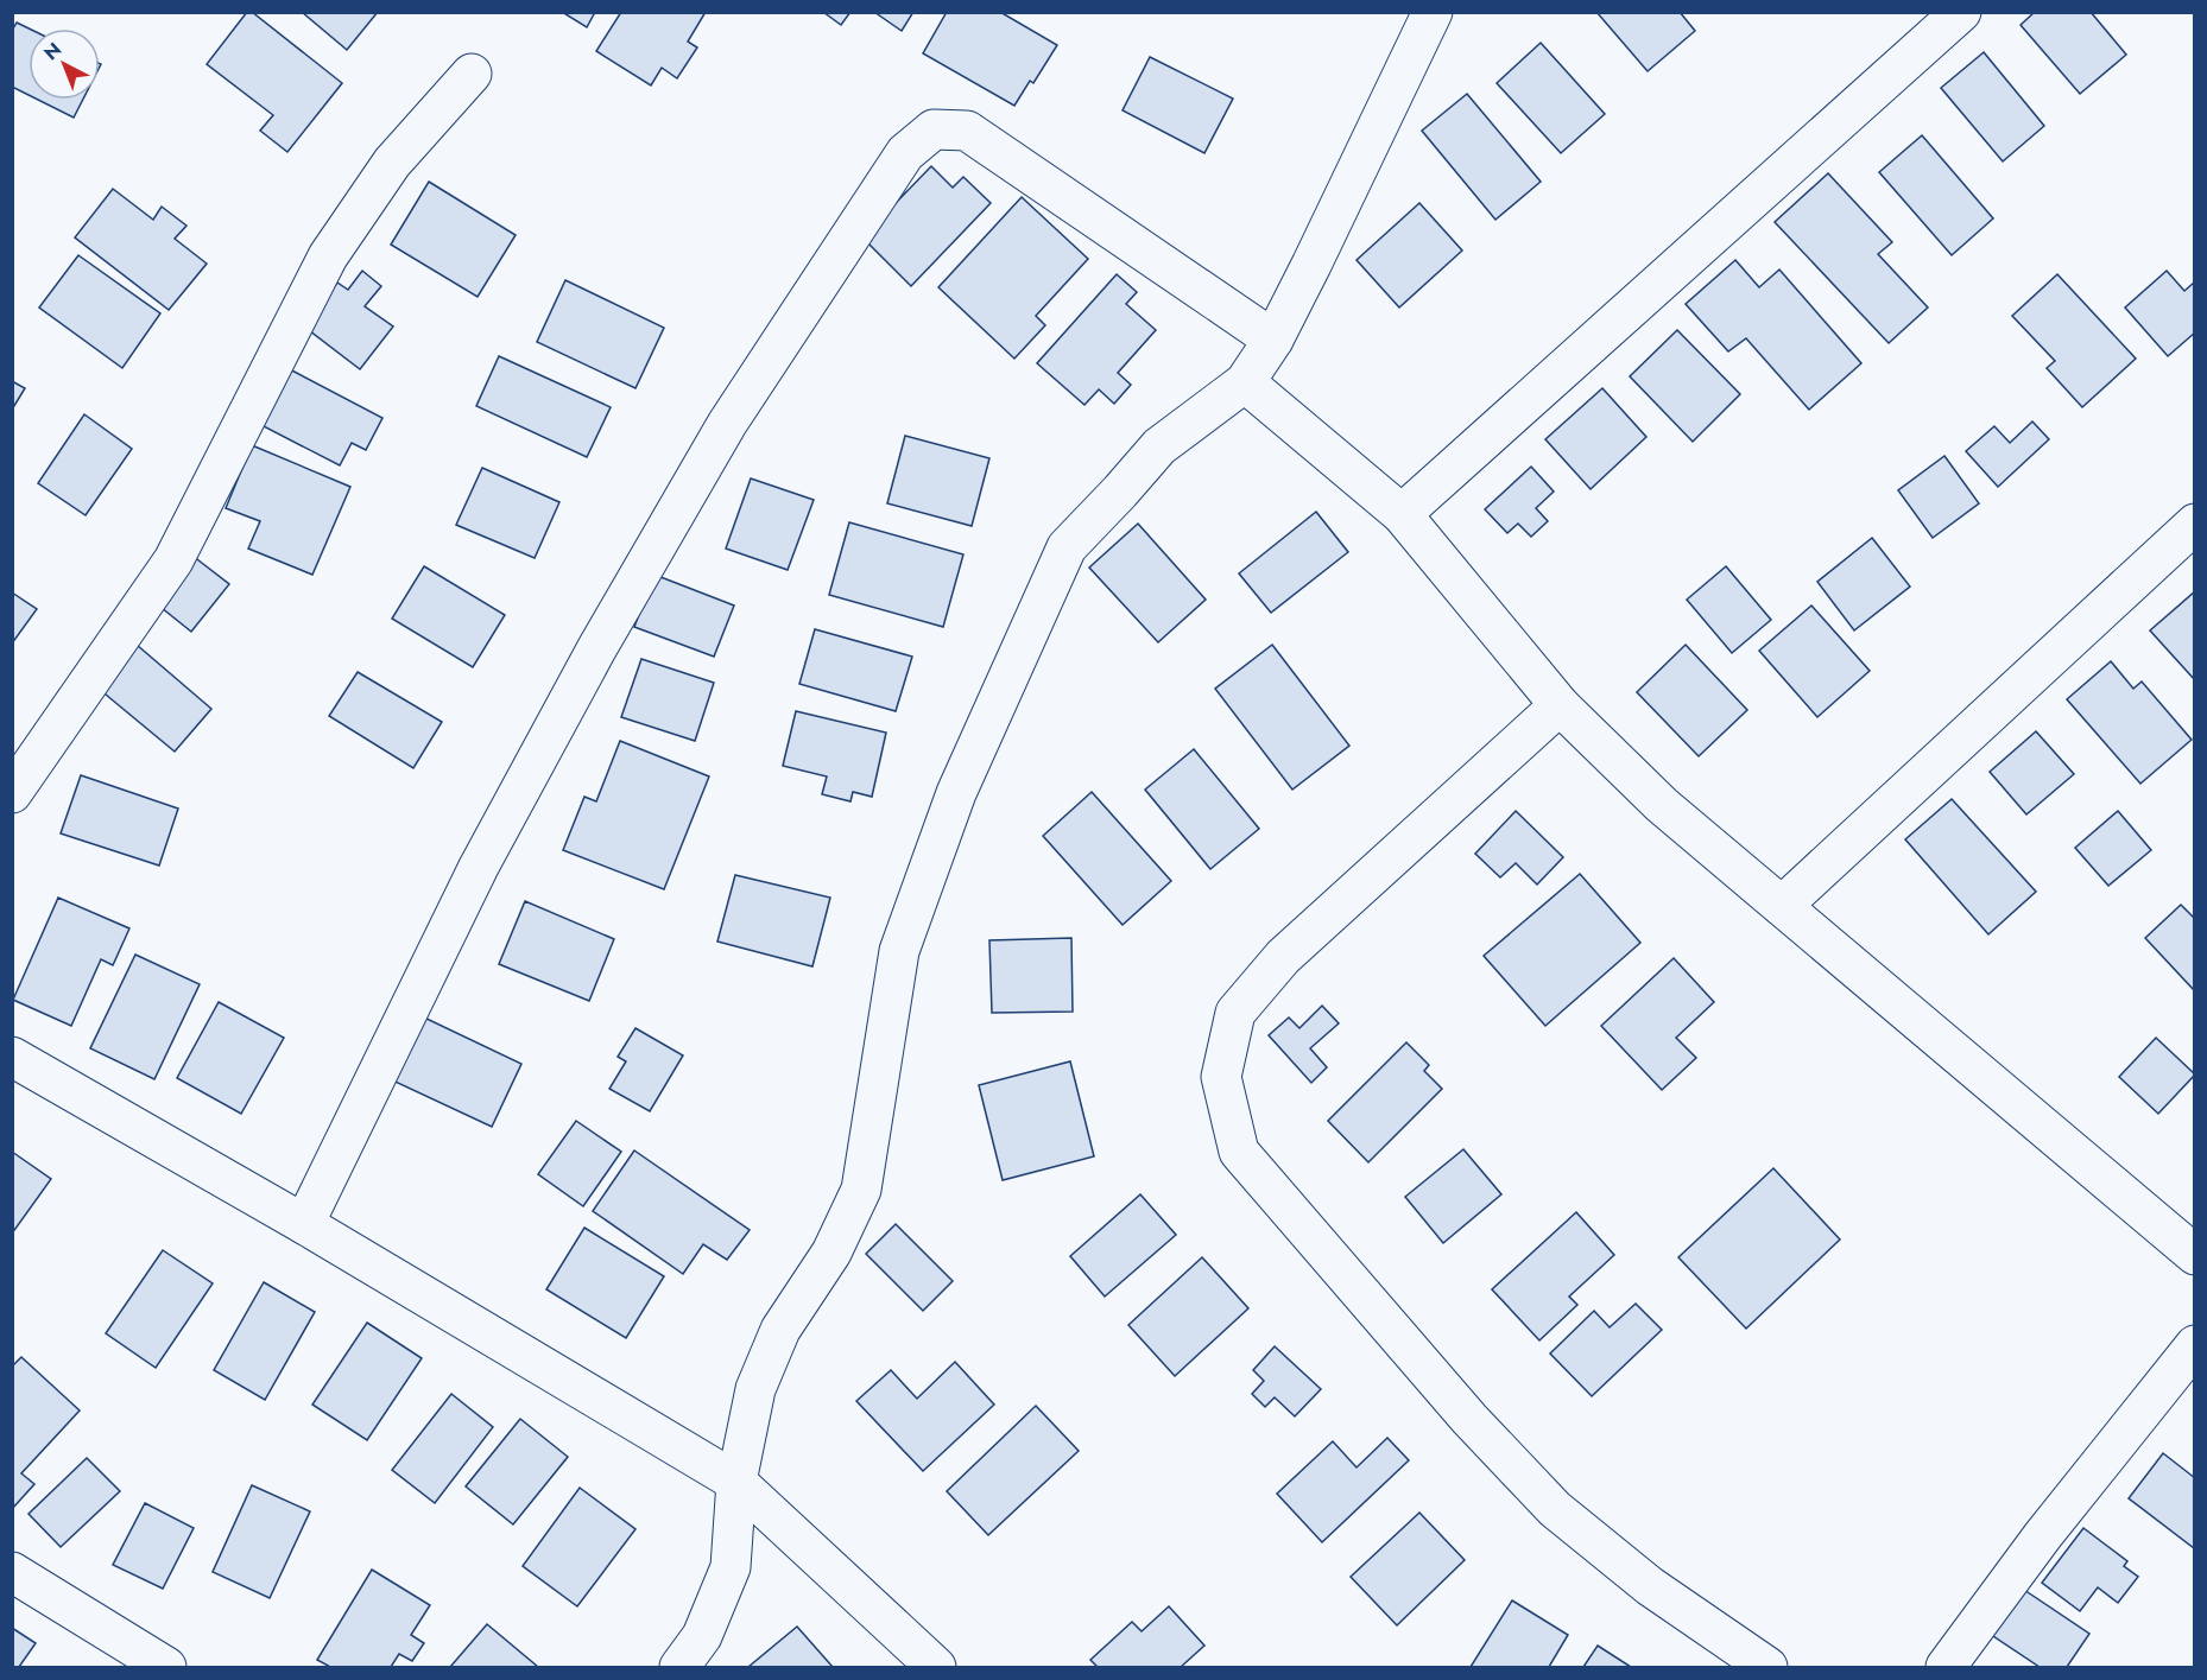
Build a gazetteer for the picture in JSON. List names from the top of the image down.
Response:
{
  "north": "top left"
}
